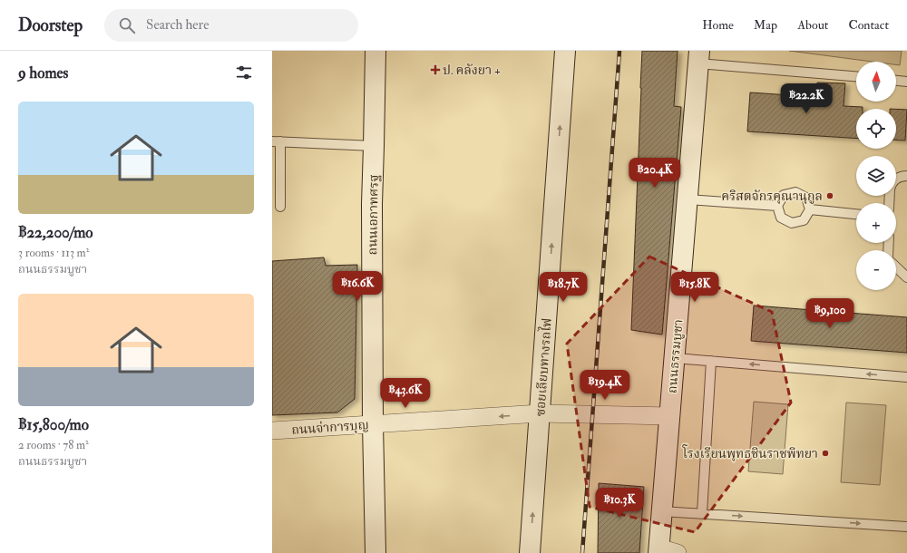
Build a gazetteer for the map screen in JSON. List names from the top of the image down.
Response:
{
  "streets": {
    "main road": ["ถนนเอกาทศรฐ", "ถนนธรรมบูชา", "ซอยเลียบทางรถไฟ"],
    "street": ["ถนนจ่าการบุญ"]
  },
  "crossings": [
    ["ถนนเอกาทศรฐ", "ถนนจ่าการบุญ"],
    ["ถนนธรรมบูชา", "ถนนจ่าการบุญ"],
    ["ซอยเลียบทางรถไฟ", "ถนนจ่าการบุญ"]
  ],
  "one_way": ["ซอยเลียบทางรถไฟ", "ถนนจ่าการบุญ"],
  "places": {
    "health": ["ป. คลังยา +"],
    "other": ["คริสตจักรคุณานุกูล", "โรงเรียนพุทธชินราชพิทยา"]
  },
  "north": "top",
  "page": {
    "header": "Doorstep",
    "search": "Search here",
    "nav": [
      "Home",
      "Map",
      "About",
      "Contact"
    ],
    "heading": "9 homes",
    "map_buttons": ["+", "−"],
    "price": [
      "฿22.2K",
      "฿20.4K",
      "฿16.6K",
      "฿18.7K",
      "฿15.8K",
      "฿9,100",
      "฿19.4K",
      "฿43.6K",
      "฿10.3K"
    ],
    "list": [
      {
        "name": "฿22,200/mo",
        "note": "3 rooms · 113 m² · ถนนธรรมบูชา"
      },
      {
        "name": "฿15,800/mo",
        "note": "2 rooms · 78 m² · ถนนธรรมบูชา"
      }
    ]
  }
}
